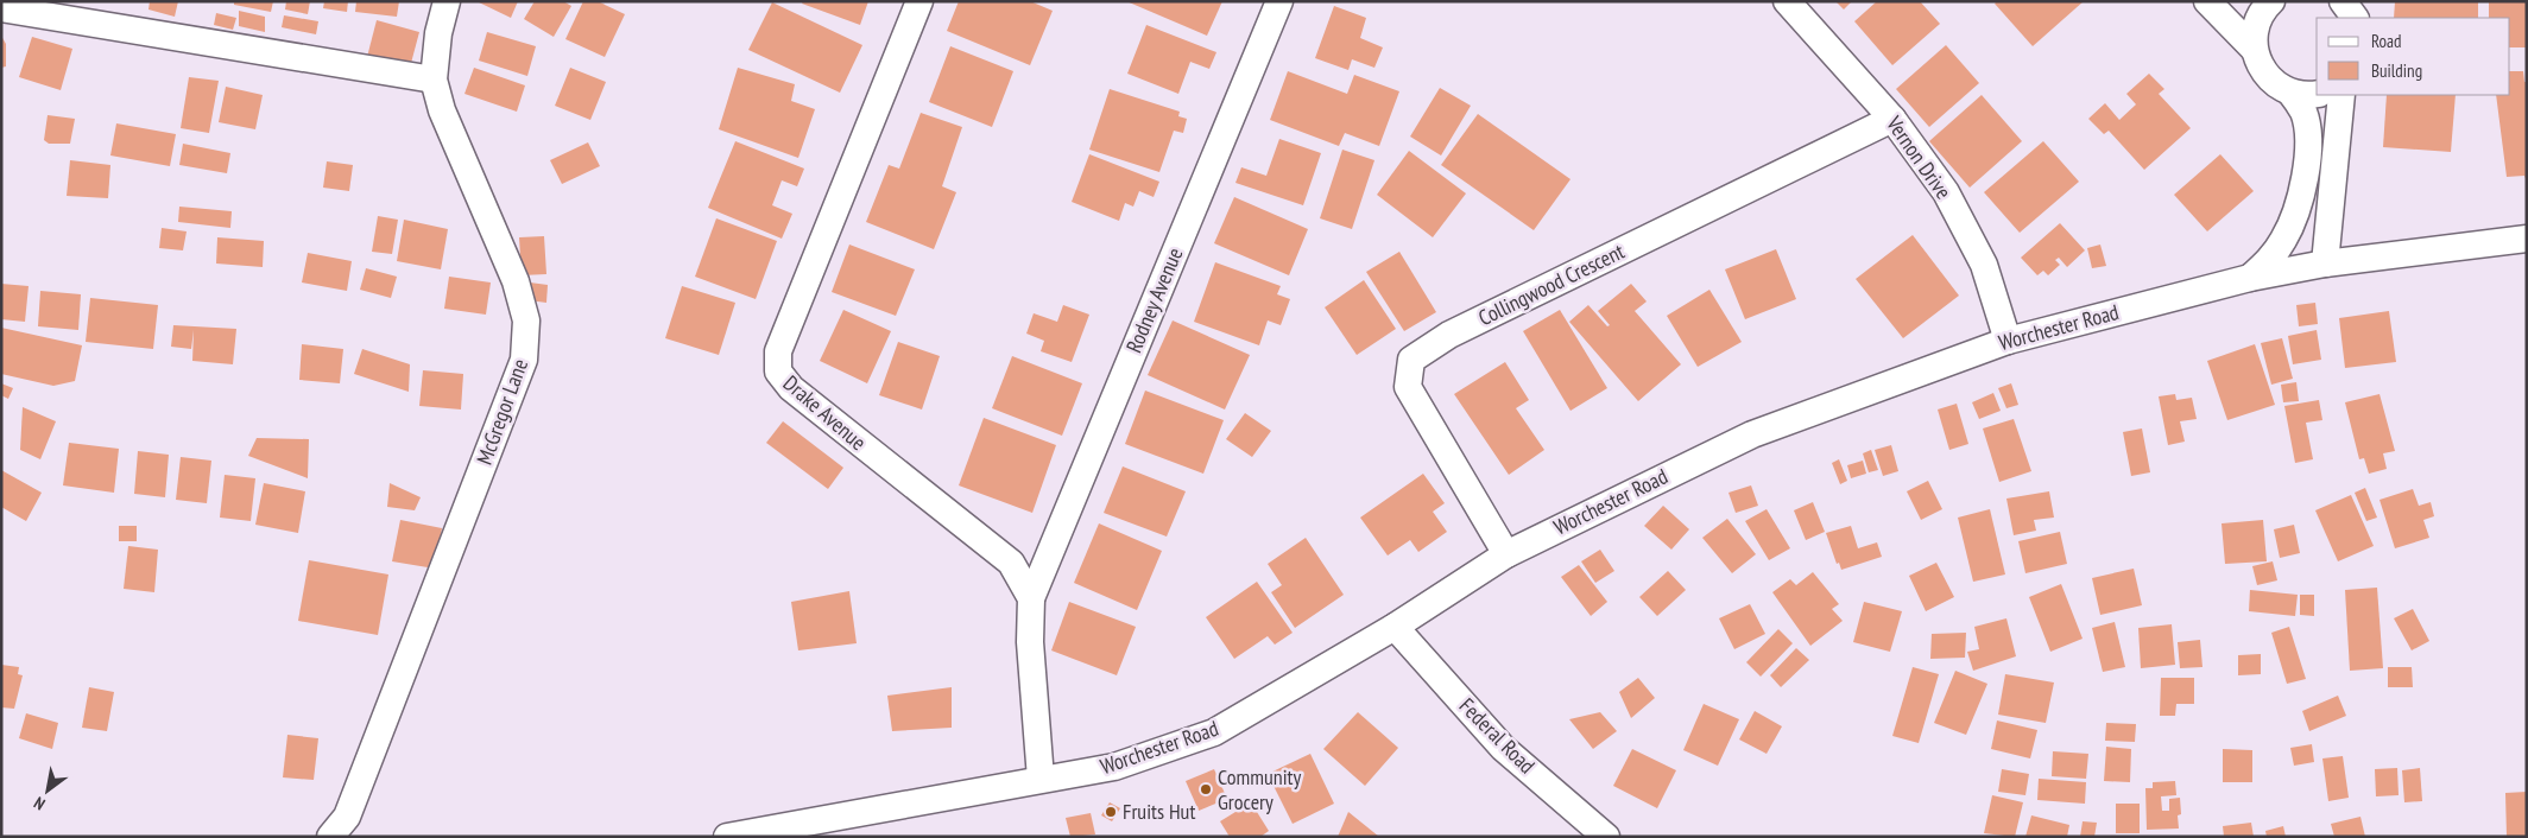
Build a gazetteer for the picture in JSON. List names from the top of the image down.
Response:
{
  "streets": {
    "street": [
      "Vernon Drive",
      "Collingwood Crescent",
      "Rodney Avenue",
      "Worchester Road",
      "McGregor Lane",
      "Drake Avenue",
      "Federal Road"
    ]
  },
  "crossings": [
    ["Vernon Drive", "Collingwood Crescent"],
    ["Vernon Drive", "Worchester Road"],
    ["Collingwood Crescent", "Worchester Road"],
    ["Rodney Avenue", "Drake Avenue"],
    ["Worchester Road", "Drake Avenue"],
    ["Worchester Road", "Federal Road"]
  ],
  "places": ["Community Grocery", "Fruits Hut"],
  "legend": ["Road", "Building"],
  "north": "bottom left"
}
